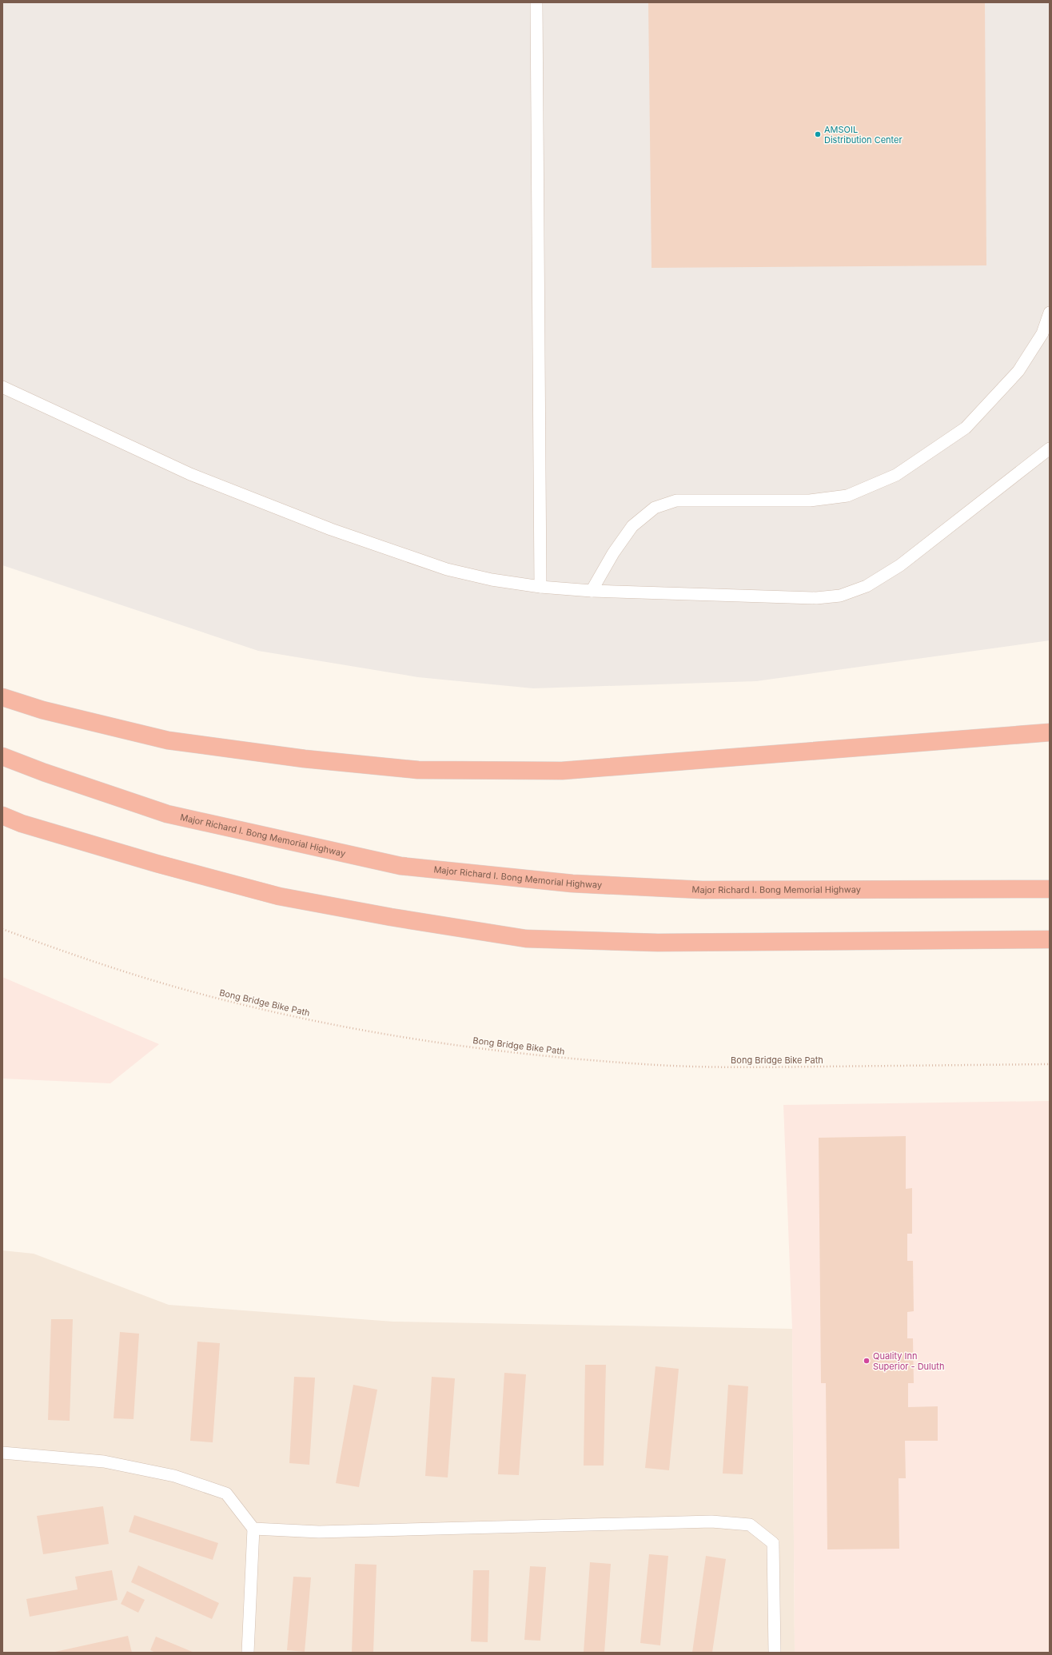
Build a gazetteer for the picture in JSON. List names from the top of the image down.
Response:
{
  "streets": {
    "highway": ["Major Richard I. Bong Memorial Highway"],
    "path": ["Bong Bridge Bike Path"]
  },
  "places": ["AMSOIL Distribution Center", "Quality Inn Superior - Duluth"]
}
